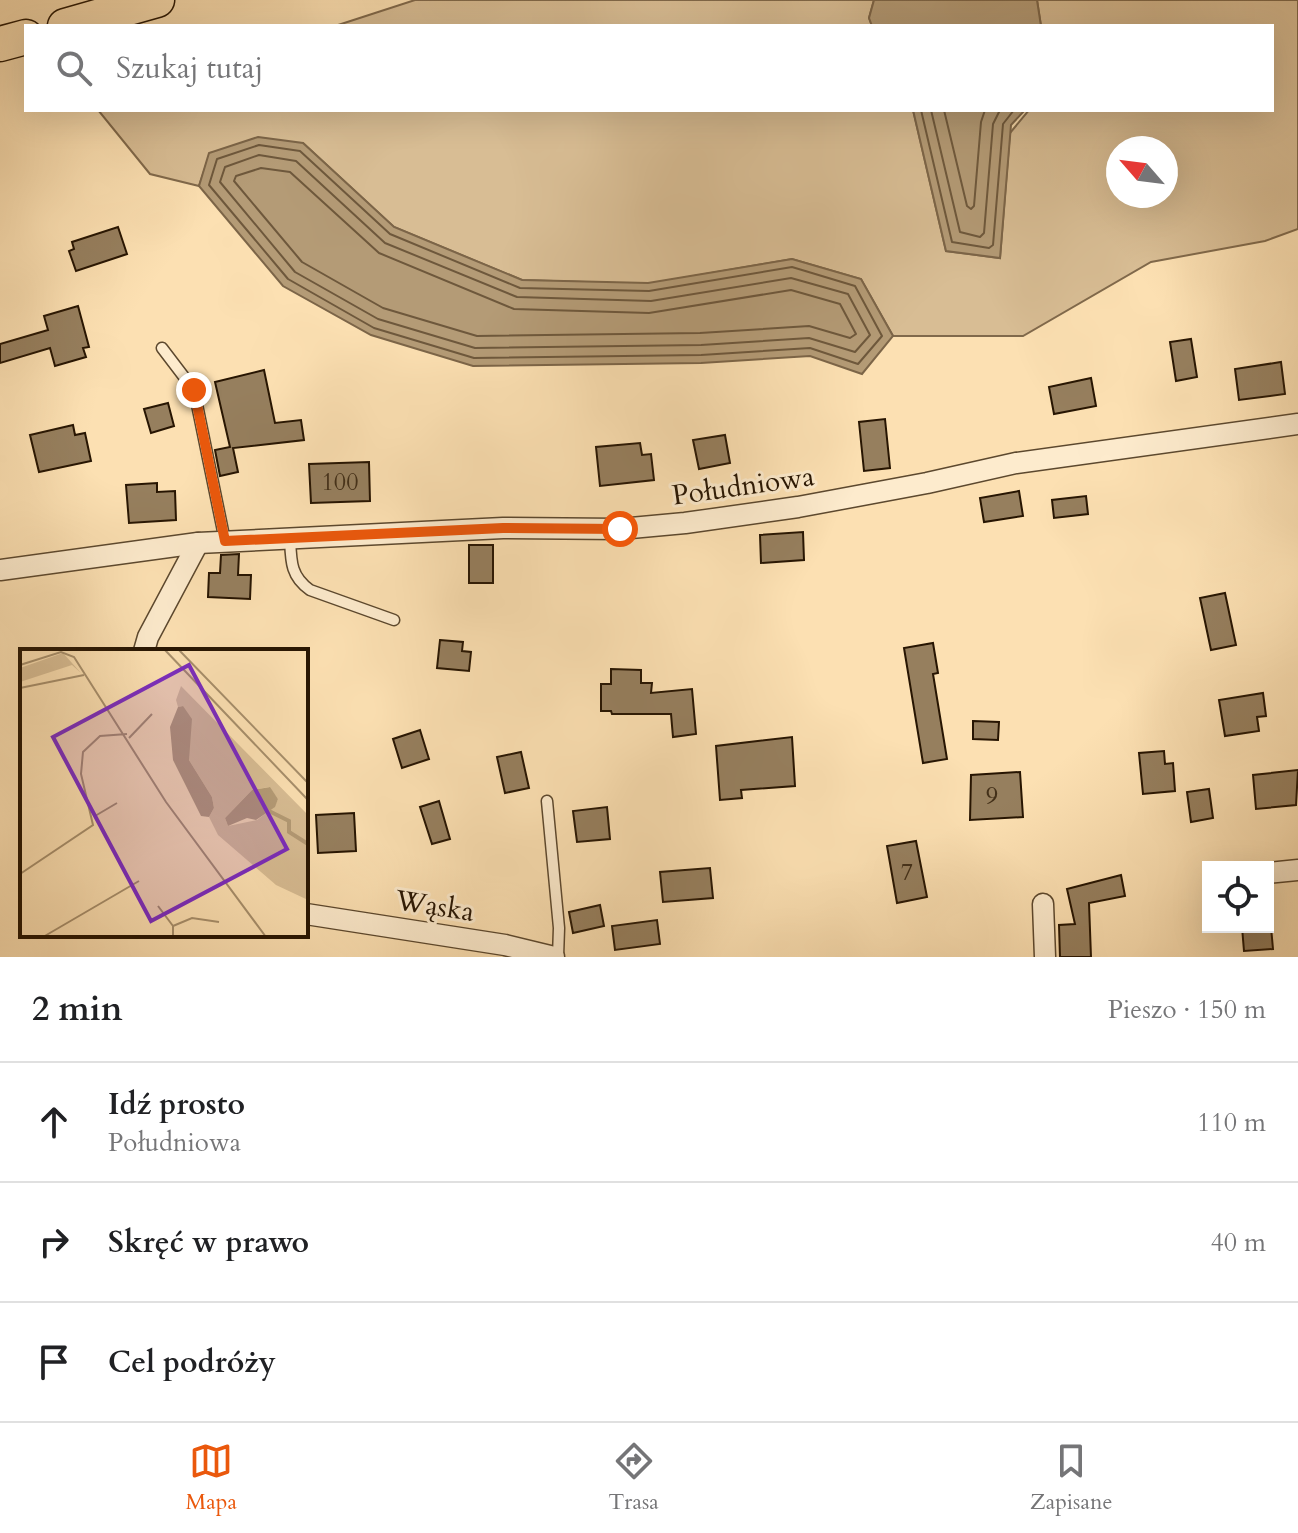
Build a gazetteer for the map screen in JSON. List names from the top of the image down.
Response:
{
  "streets": {
    "street": ["Południowa", "Wąska"]
  },
  "house_numbers": ["100", "9", "7"],
  "north": "top left",
  "page": {
    "search": "Szukaj tutaj",
    "heading": ["2 min", "Pieszo · 150 m"],
    "list": [
      ["Idź prosto", "Południowa", "110 m"],
      ["Skręć w prawo", "40 m"],
      "Cel podróży"
    ],
    "nav": ["Mapa", "Trasa", "Zapisane"]
  }
}
